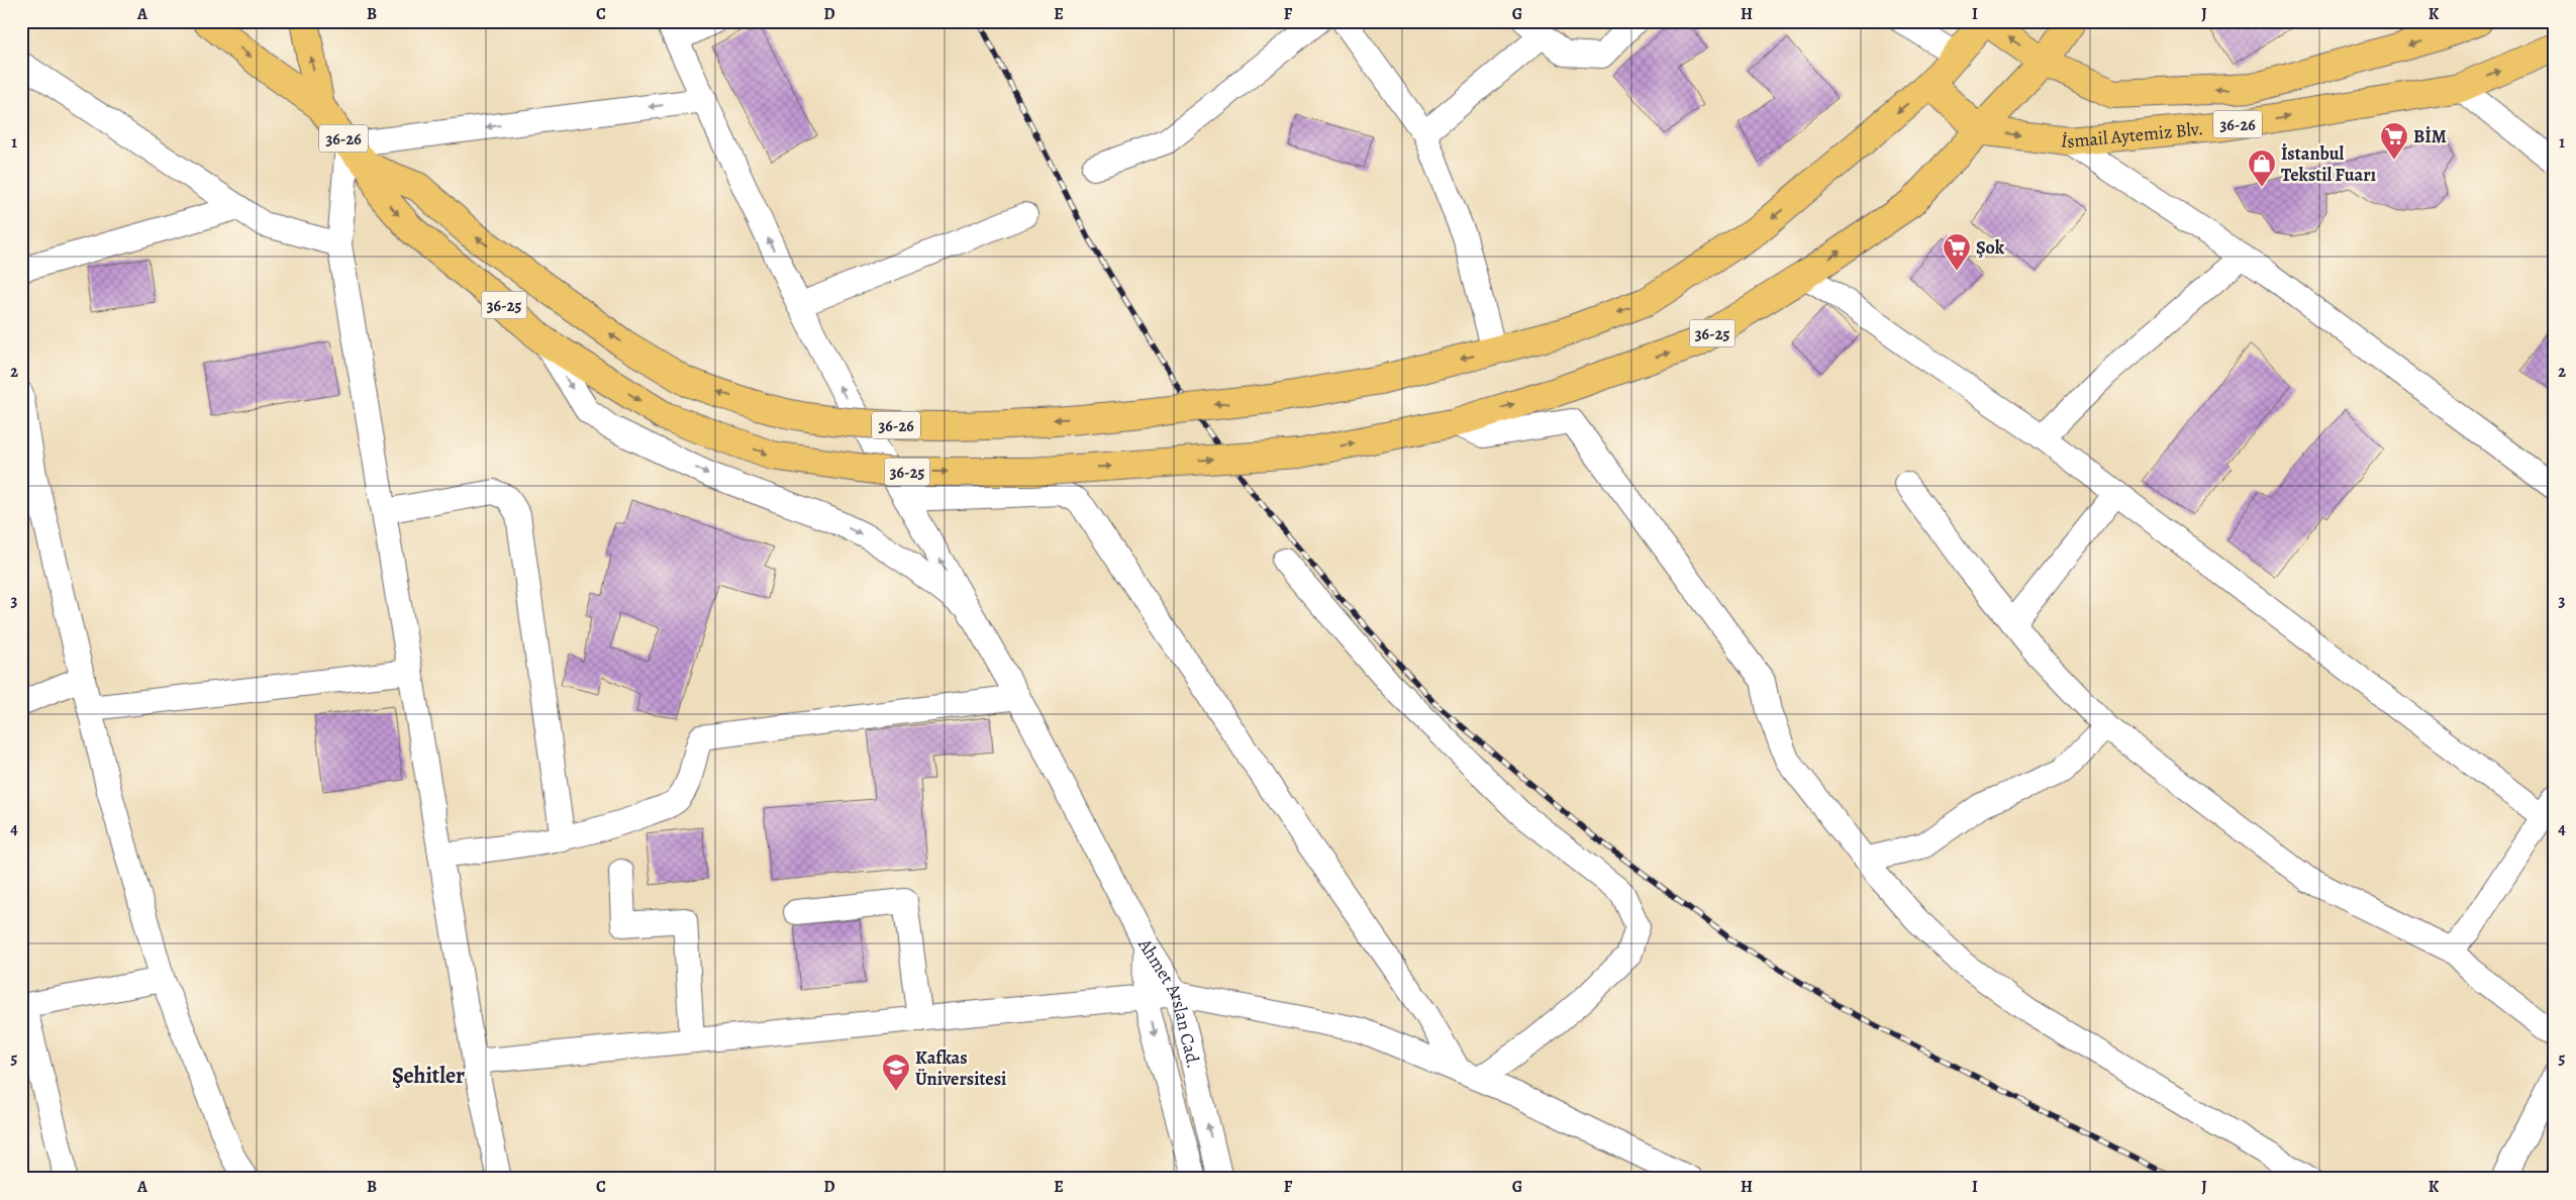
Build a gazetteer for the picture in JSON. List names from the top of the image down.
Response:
{
  "streets": {
    "main road": ["36-26", "İsmail Aytemiz Blv.", "36-25"],
    "street": ["Ahmet Arslan Cad."]
  },
  "crossings": [
    ["36-26", "36-25"],
    ["İsmail Aytemiz Blv.", "36-25"]
  ],
  "districts": ["Şehitler"],
  "places": {
    "supermarket": ["BİM", "Şok"],
    "shop": ["İstanbul Tekstil Fuarı"],
    "school or university": ["Kafkas Üniversitesi"]
  },
  "grid": {
    "columns": [
      "A",
      "B",
      "C",
      "D",
      "E",
      "F",
      "G",
      "H",
      "I",
      "J",
      "K"
    ],
    "rows": [
      "1",
      "2",
      "3",
      "4",
      "5"
    ]
  }
}
